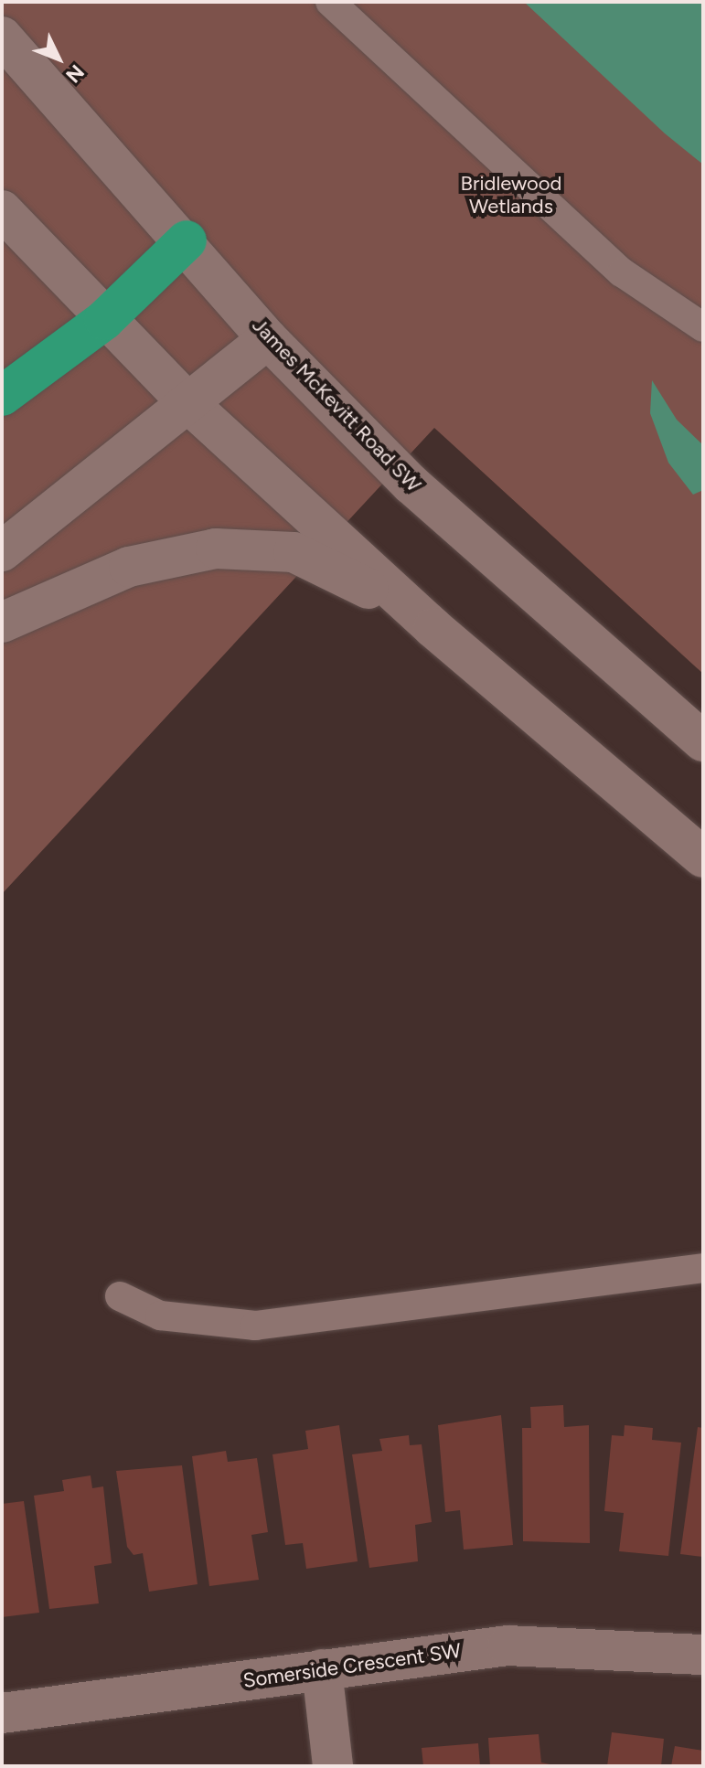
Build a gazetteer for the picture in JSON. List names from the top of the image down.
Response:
{
  "streets": {
    "main road": ["James McKevitt Road SW", "Somerside Crescent SW"]
  },
  "parks": ["Bridlewood Wetlands"],
  "north": "bottom right"
}
